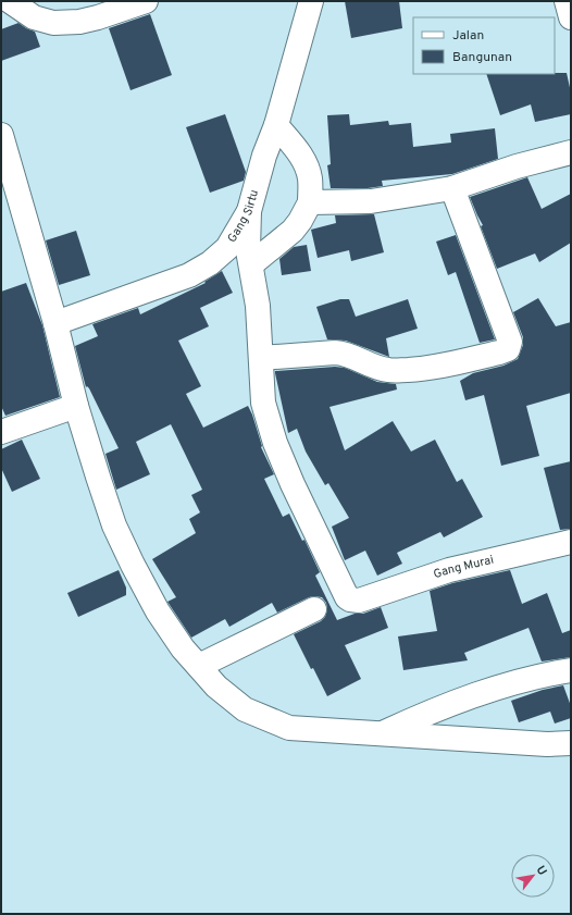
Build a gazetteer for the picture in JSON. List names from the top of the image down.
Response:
{
  "streets": {
    "street": ["Gang Sirtu", "Gang Murai"]
  },
  "legend": ["Jalan", "Bangunan"],
  "north": "top right"
}
